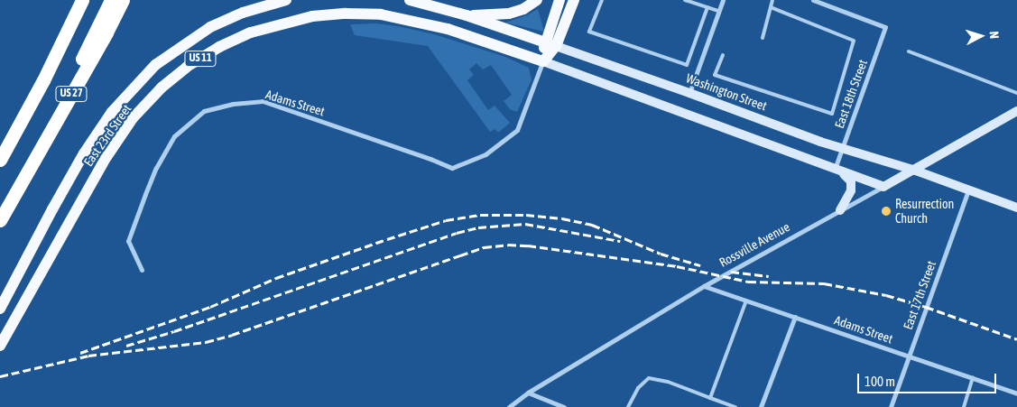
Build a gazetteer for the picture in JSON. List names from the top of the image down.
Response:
{
  "streets": {
    "highway": ["US 27"],
    "main road": ["US 11", "Washington Street", "East 23rd Street"],
    "street": [
      "East 18th Street",
      "Adams Street",
      "Rossville Avenue",
      "East 17th Street"
    ]
  },
  "crossings": [
    ["Washington Street", "East 18th Street"],
    ["Washington Street", "Rossville Avenue"],
    ["Washington Street", "East 17th Street"],
    ["Adams Street", "East 23rd Street"],
    ["Adams Street", "Rossville Avenue"],
    ["Adams Street", "East 17th Street"]
  ],
  "places": ["Resurrection Church"],
  "scale_bar": "100 m",
  "north": "right"
}
